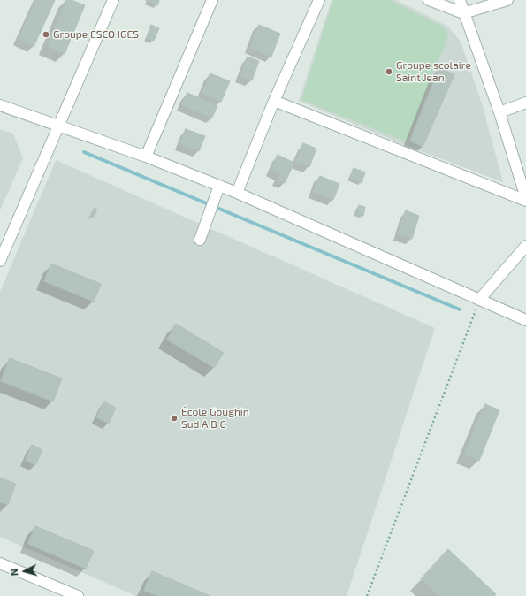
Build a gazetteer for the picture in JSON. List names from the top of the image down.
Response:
{
  "places": ["Groupe ESCO IGES", "Groupe scolaire Saint Jean", "École Goughin Sud A B C"],
  "north": "left"
}
